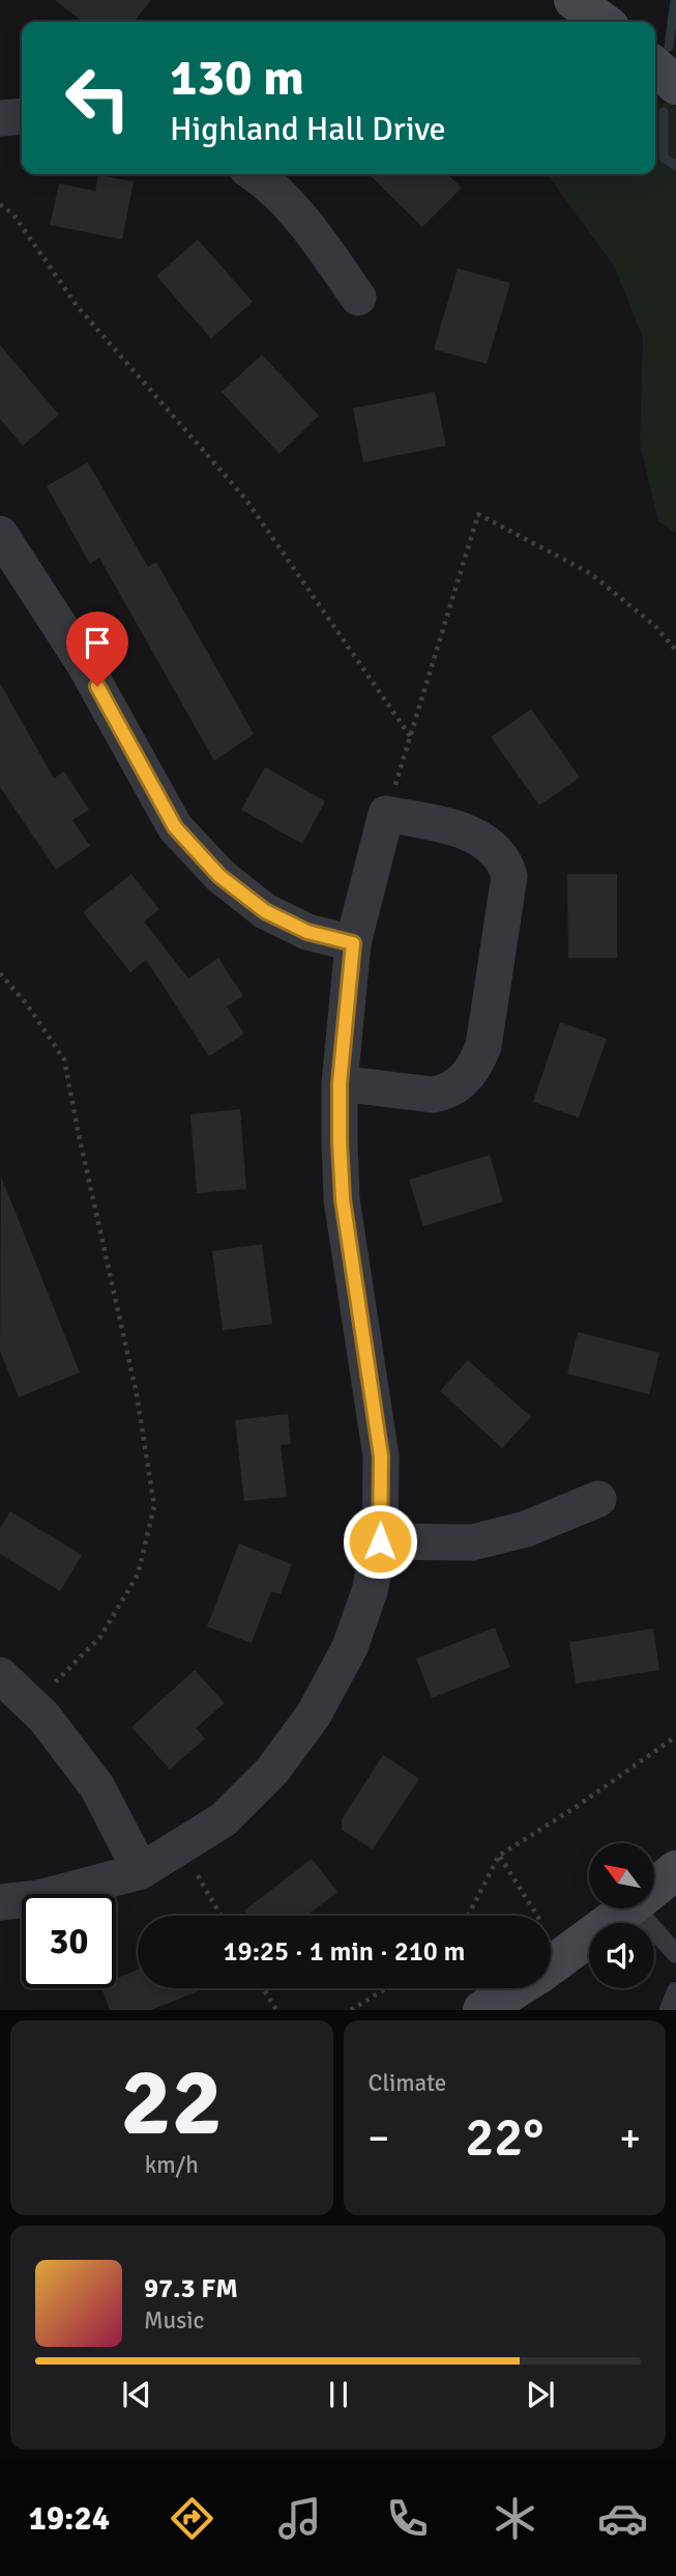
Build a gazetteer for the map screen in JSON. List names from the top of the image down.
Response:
{
  "north": "top left",
  "page": {
    "turn": ["130 m", "Highland Hall Drive"],
    "limit": "30",
    "trip": "19:25 · 1 min · 210 m",
    "tile": [
      ["22", "km/h"],
      "Climate"
    ],
    "heat": ["−", "22°", "+"],
    "song": ["97.3 FM", "Music"],
    "tabs": "19:24"
  }
}
